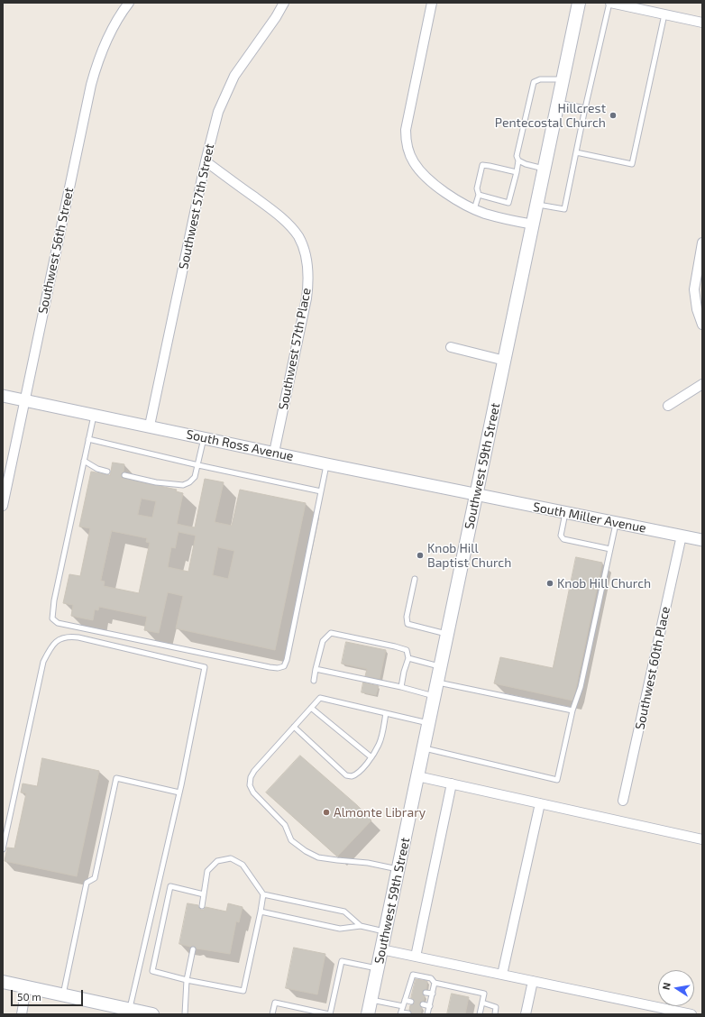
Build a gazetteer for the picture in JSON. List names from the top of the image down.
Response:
{
  "streets": {
    "main road": ["Southwest 59th Street"],
    "street": [
      "Southwest 57th Street",
      "Southwest 56th Street",
      "Southwest 57th Place",
      "South Ross Avenue",
      "South Miller Avenue",
      "Southwest 60th Place"
    ]
  },
  "crossings": [
    ["Southwest 57th Street", "Southwest 57th Place"],
    ["Southwest 57th Street", "South Ross Avenue"],
    ["Southwest 56th Street", "South Ross Avenue"],
    ["Southwest 57th Place", "South Ross Avenue"],
    ["South Ross Avenue", "Southwest 59th Street"],
    ["South Ross Avenue", "South Miller Avenue"],
    ["Southwest 59th Street", "South Miller Avenue"],
    ["South Miller Avenue", "Southwest 60th Place"]
  ],
  "places": [
    "Hillcrest Pentecostal Church",
    "Knob Hill Baptist Church",
    "Knob Hill Church",
    "Almonte Library"
  ],
  "scale_bar": "50 m",
  "north": "left"
}
